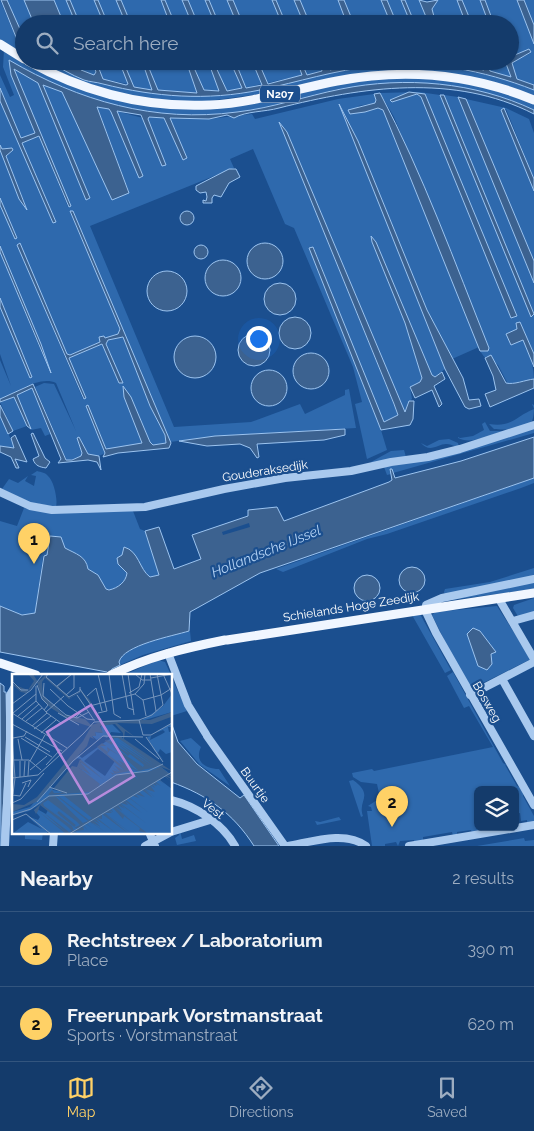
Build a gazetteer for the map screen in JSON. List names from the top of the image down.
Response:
{
  "streets": {
    "main road": ["N207", "Schielands Hoge Zeedijk"],
    "street": [
      "Gouderaksedijk",
      "Bosweg",
      "Buurtje",
      "Vest"
    ]
  },
  "crossings": [
    ["Schielands Hoge Zeedijk", "Bosweg"],
    ["Schielands Hoge Zeedijk", "Buurtje"]
  ],
  "water": ["Hollandsche IJssel"],
  "page": {
    "search": "Search here",
    "pins": ["1", "2"],
    "heading": ["Nearby", "2 results"],
    "list": [
      {
        "mark": "1",
        "name": "Rechtstreex / Laboratorium",
        "note": "Place",
        "value": "390 m"
      },
      {
        "mark": "2",
        "name": "Freerunpark Vorstmanstraat",
        "note": "Sports · Vorstmanstraat",
        "value": "620 m"
      }
    ],
    "nav": ["Map", "Directions", "Saved"]
  }
}
